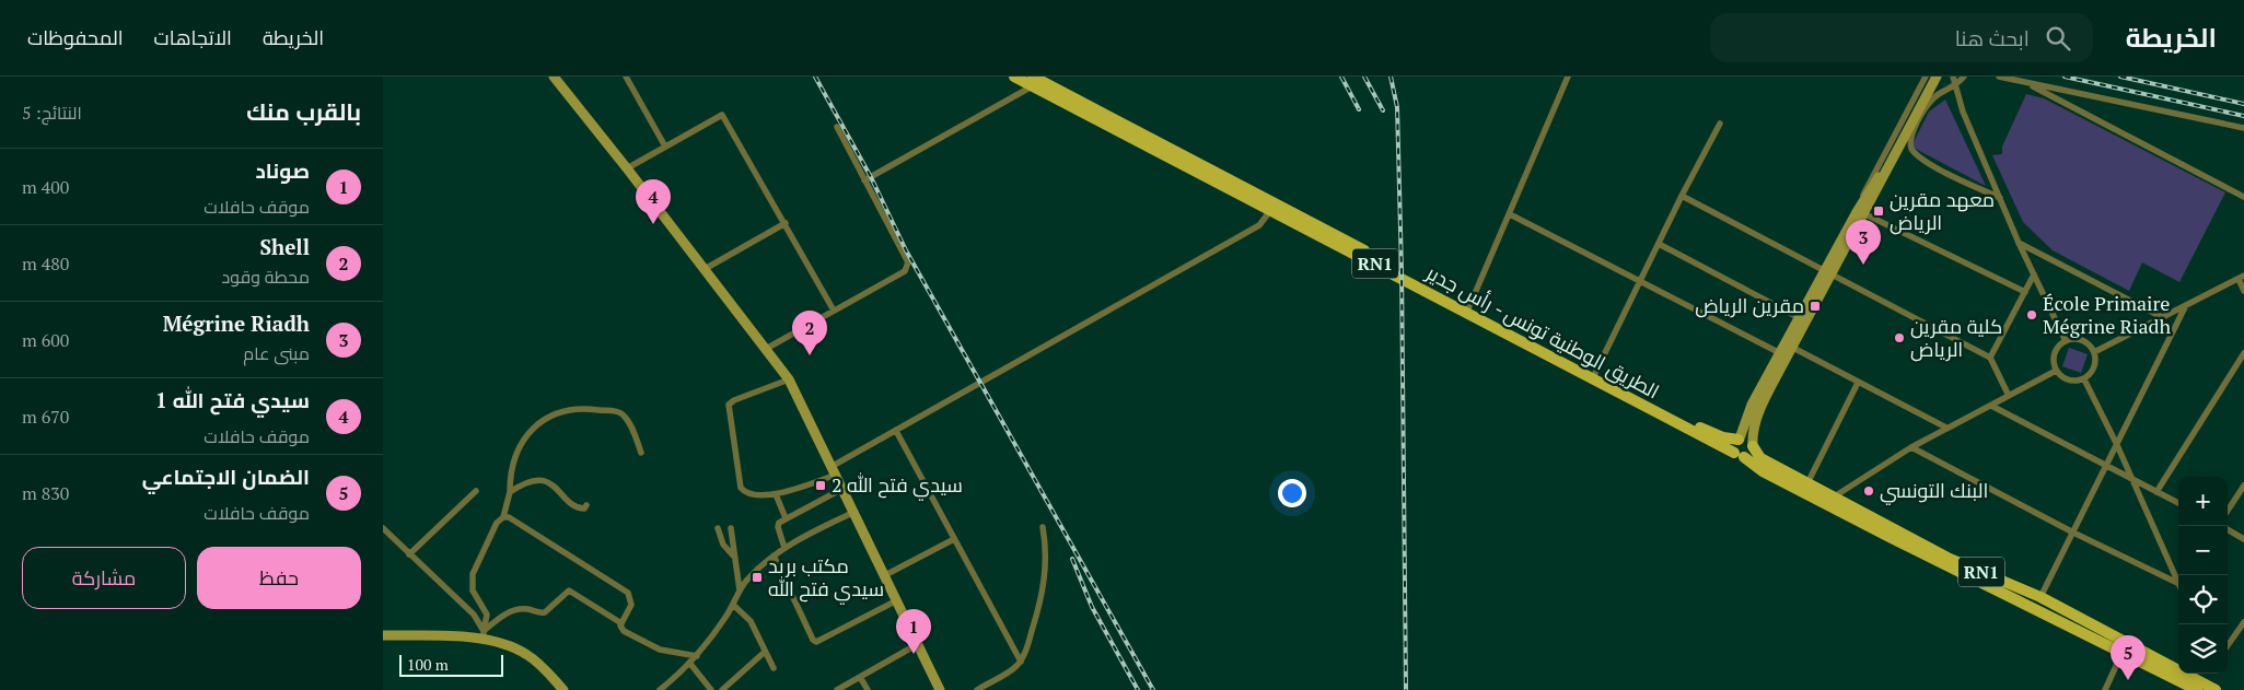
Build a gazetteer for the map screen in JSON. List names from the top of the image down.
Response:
{
  "streets": {
    "main road": ["RN1", "الطريق الوطنية تونس - رأس جدير"]
  },
  "crossings": [
    ["RN1", "الطريق الوطنية تونس - رأس جدير"]
  ],
  "places": {
    "transit": [
      "معهد مقرين الرياض",
      "مقرين الرياض",
      "2 سيدي فتح الله",
      "مكتب بريد سيدي فتح الله"
    ],
    "other": ["École Primaire Mégrine Riadh", "كلية مقرين الرياض", "البنك التونسي"]
  },
  "scale_bar": "100 m",
  "page": {
    "header": "الخريطة",
    "search": "ابحث هنا",
    "nav": ["الخريطة", "الاتجاهات", "المحفوظات"],
    "heading": ["بالقرب منك", "النتائج: 5"],
    "list": [
      {
        "mark": "1",
        "name": "صوناد",
        "note": "موقف حافلات",
        "value": "400 m"
      },
      {
        "mark": "2",
        "name": "Shell",
        "note": "محطة وقود",
        "value": "480 m"
      },
      {
        "mark": "3",
        "name": "Mégrine Riadh",
        "note": "مبنى عام",
        "value": "600 m"
      },
      {
        "mark": "4",
        "name": "سيدي فتح الله 1",
        "note": "موقف حافلات",
        "value": "670 m"
      },
      {
        "mark": "5",
        "name": "الضمان الاجتماعي",
        "note": "موقف حافلات",
        "value": "830 m"
      }
    ],
    "pins": [
      "4",
      "3",
      "2",
      "1",
      "5"
    ],
    "map_buttons": ["+", "−"],
    "buttons": ["حفظ", "مشاركة"],
    "scale": "100 m"
  }
}
